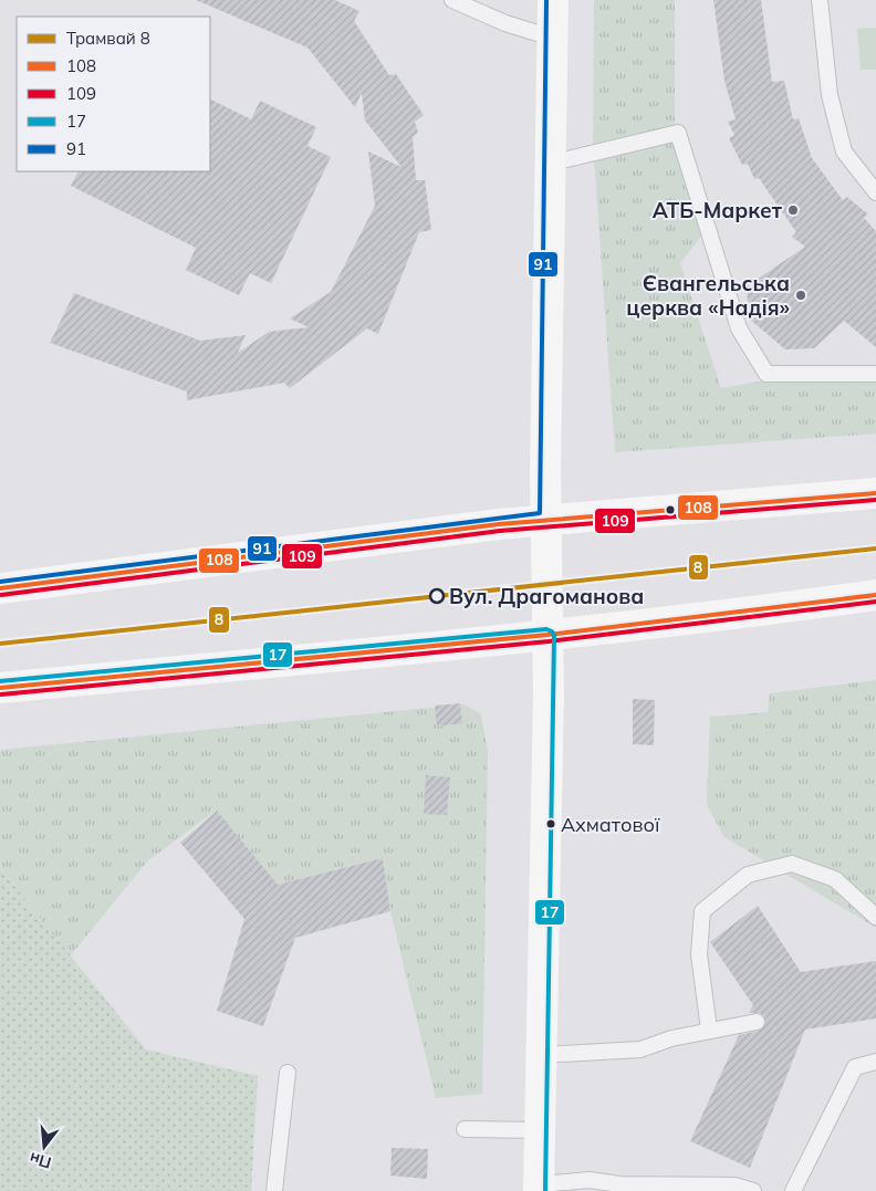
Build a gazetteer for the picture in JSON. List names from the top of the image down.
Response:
{
  "places": [
    "АТБ-Маркет",
    "Євангельська церква «Надія»",
    "Вул. Драгоманова",
    "Ахматової"
  ],
  "lines": [
    "transit line 91",
    "transit line 108",
    "transit line 109",
    "tram line 8",
    "transit line 17"
  ],
  "legend": [
    "Трамвай 8",
    "108",
    "109",
    "17",
    "91"
  ],
  "north": "bottom"
}
